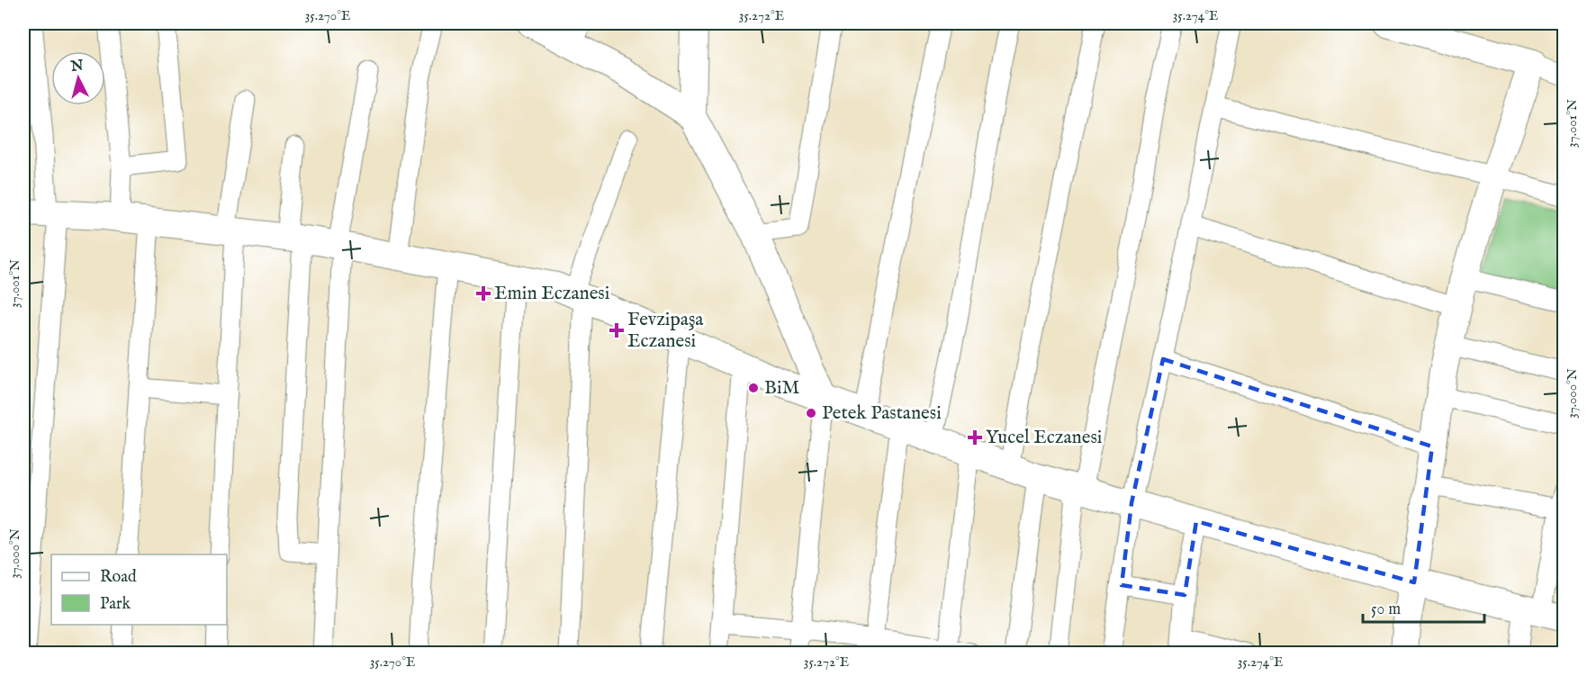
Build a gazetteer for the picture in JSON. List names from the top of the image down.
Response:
{
  "places": {
    "health": ["Emin Eczanesi", "Fevzipaşa Eczanesi", "Yucel Eczanesi"],
    "other": ["BiM", "Petek Pastanesi"]
  },
  "legend": ["Road", "Park"],
  "scale_bar": "50 m",
  "north": "top",
  "coordinates": [
    "35.270°E",
    "35.272°E",
    "35.274°E",
    "37.001°N",
    "37.000°N"
  ]
}
